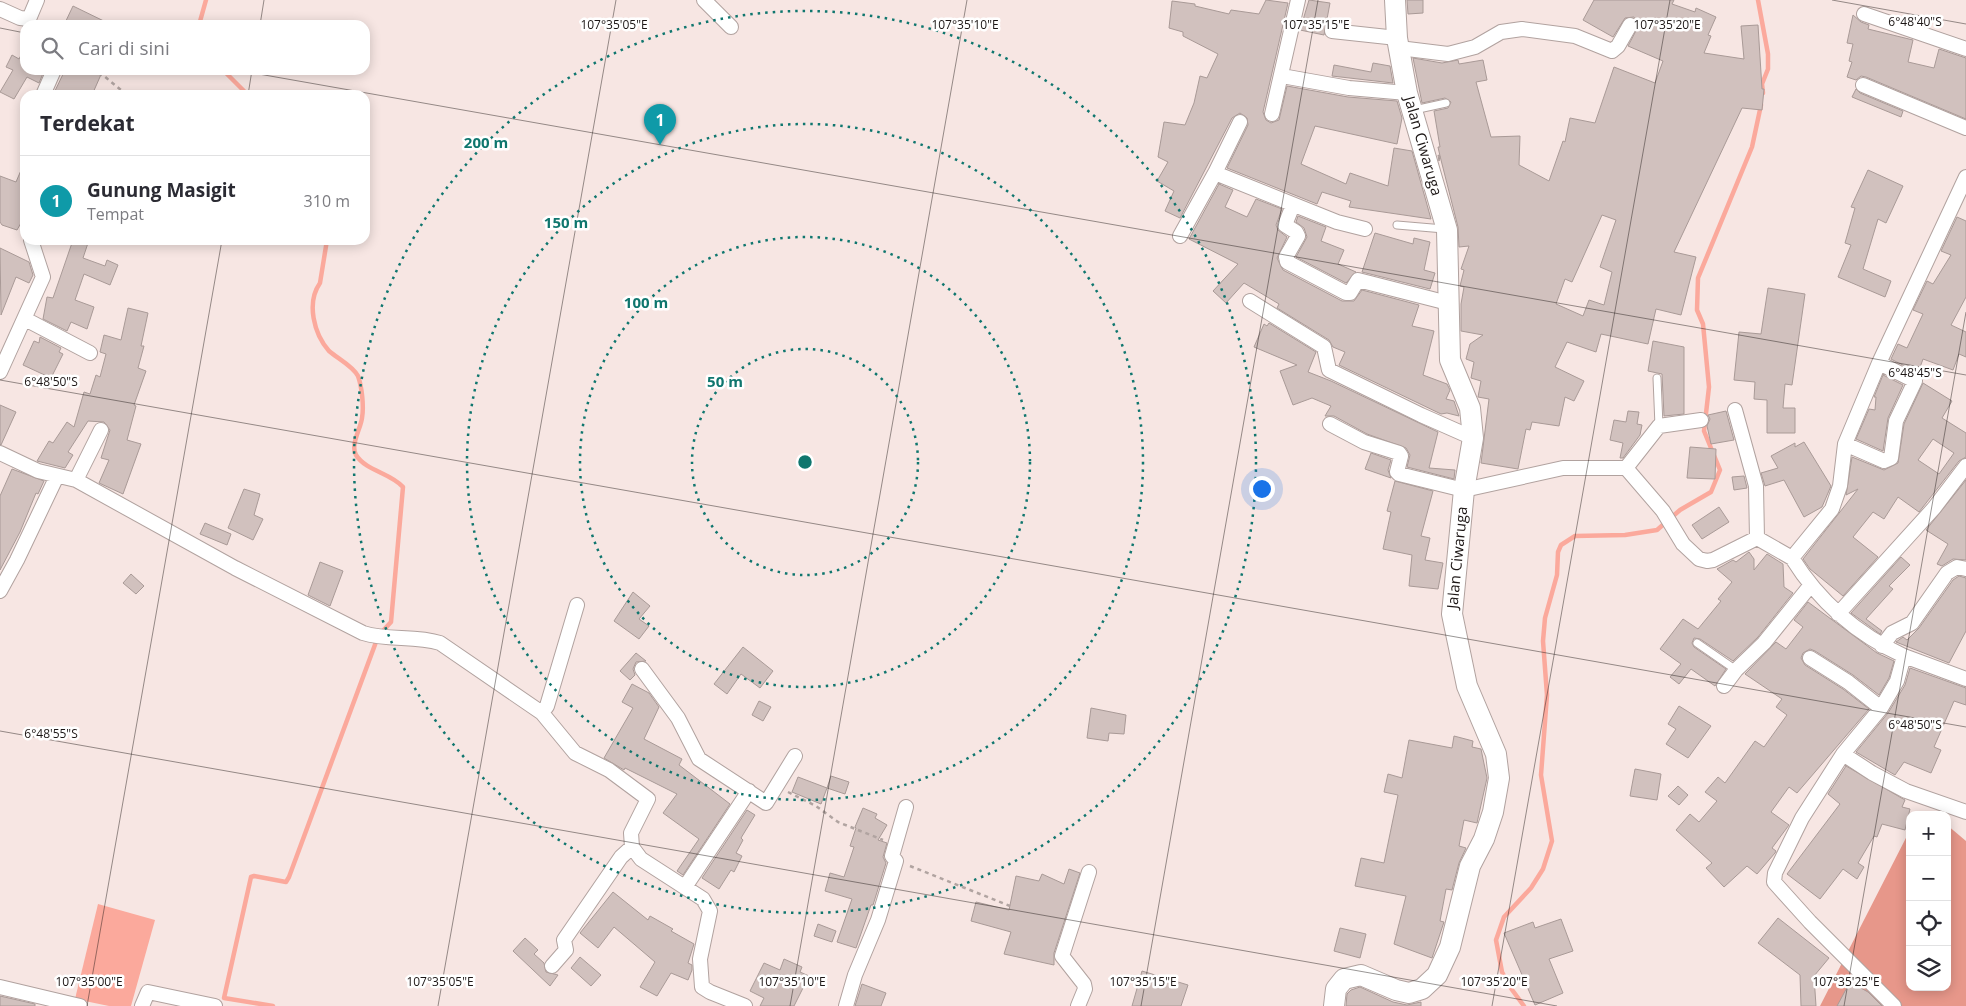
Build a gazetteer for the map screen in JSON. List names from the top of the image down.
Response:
{
  "streets": {
    "street": ["Jalan Ciwaruga"]
  },
  "page": {
    "search": "Cari di sini",
    "heading": "Terdekat",
    "pins": "1",
    "list": [
      {
        "mark": "1",
        "name": "Gunung Masigit",
        "note": "Tempat",
        "value": "310 m"
      }
    ],
    "map_buttons": ["+", "−"]
  },
  "coordinates": [
    "6°48'40\"S",
    "107°35'15\"E",
    "107°35'20\"E",
    "107°35'05\"E",
    "107°35'10\"E",
    "6°48'45\"S",
    "6°48'50\"S",
    "6°48'55\"S",
    "107°35'00\"E",
    "107°35'25\"E"
  ],
  "rings": [
    "200 m",
    "150 m",
    "100 m",
    "50 m"
  ]
}
